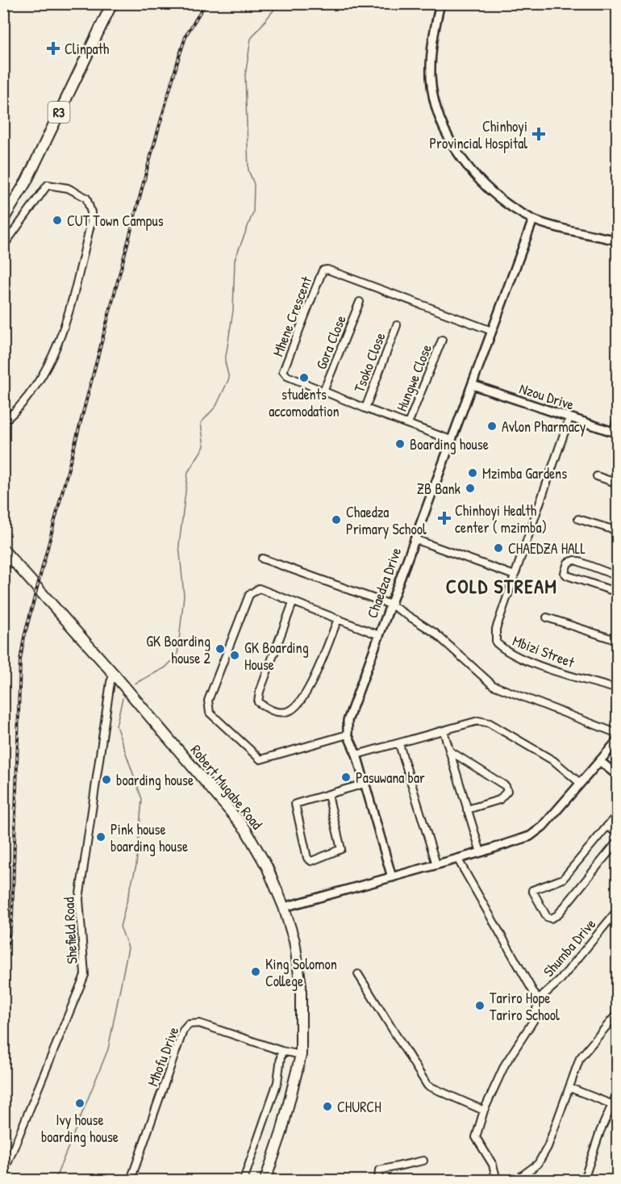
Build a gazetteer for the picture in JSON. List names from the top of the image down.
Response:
{
  "streets": {
    "main road": ["R3", "Robert Mugabe Road"],
    "street": [
      "Mhene Crescent",
      "Gora Close",
      "Tsoko Close",
      "Hungwe Close",
      "Nzou Drive",
      "Chaedza Drive",
      "Mbizi Street",
      "Shefield Road",
      "Shumba Drive",
      "Mhofu Drive"
    ]
  },
  "crossings": [
    ["Mhene Crescent", "Gora Close"],
    ["Mhene Crescent", "Tsoko Close"],
    ["Mhene Crescent", "Hungwe Close"],
    ["Mhene Crescent", "Chaedza Drive"],
    ["Nzou Drive", "Chaedza Drive"],
    ["Nzou Drive", "Mbizi Street"],
    ["Robert Mugabe Road", "Shefield Road"],
    ["Robert Mugabe Road", "Mhofu Drive"]
  ],
  "districts": ["COLD STREAM"],
  "places": {
    "health": ["Clinpath", "Chinhoyi Provincial Hospital", "Chinhoyi Health center ( mzimba)"],
    "other": [
      "CUT Town Campus",
      "students accomodation",
      "Avlon Pharmacy",
      "Boarding house",
      "Mzimba Gardens",
      "ZB Bank",
      "Chaedza Primary School",
      "CHAEDZA HALL",
      "GK Boarding house 2",
      "GK Boarding House",
      "Pasuwana bar",
      "boarding house",
      "Pink house boarding house",
      "King Solomon College",
      "Tariro Hope Tariro School",
      "Ivy house boarding house",
      "CHURCH"
    ]
  }
}
